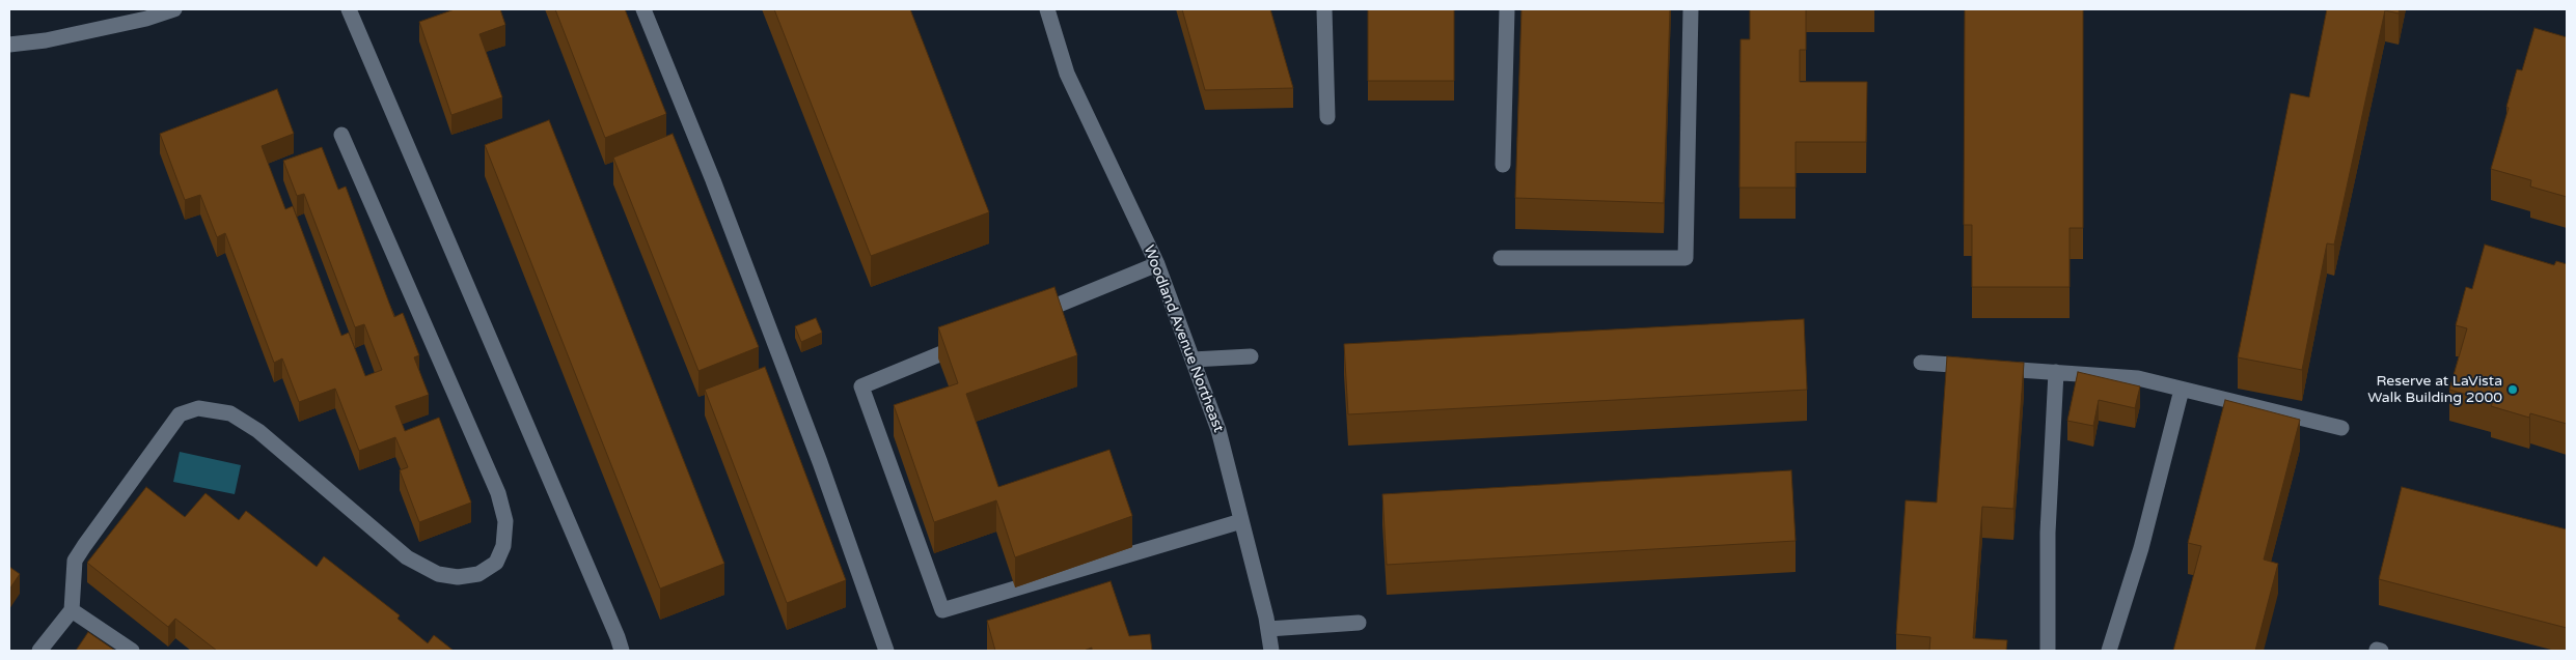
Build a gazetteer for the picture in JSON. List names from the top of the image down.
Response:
{
  "streets": {
    "street": ["Woodland Avenue Northeast"]
  },
  "places": ["Reserve at LaVista Walk Building 2000"]
}
